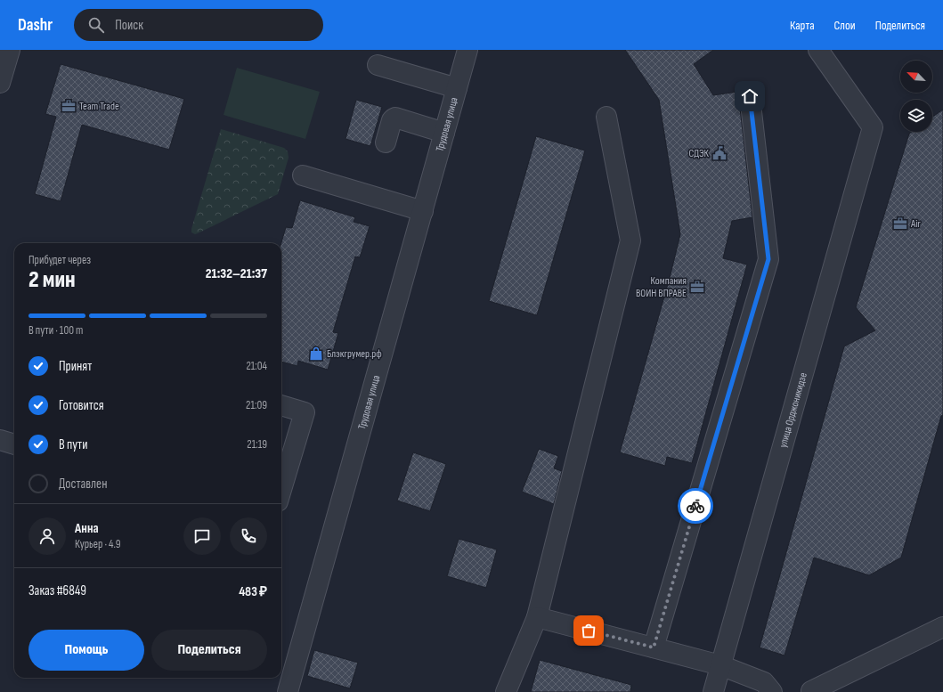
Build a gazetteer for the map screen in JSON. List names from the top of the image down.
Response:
{
  "streets": {
    "street": ["Трудовая улица", "улица Орджоникидзе"]
  },
  "places": {
    "office": ["Team Trade", "Air", "Компания ВОИН ВПРАВЕ"],
    "public building": ["СДЭК"],
    "shop": ["Блэкгрумер.рф"]
  },
  "north": "top left",
  "page": {
    "header": "Dashr",
    "search": "Поиск",
    "nav": ["Карта", "Слои", "Поделиться"],
    "heading": ["2 мин", "Прибудет через", "21:32–21:37"],
    "panel": [
      "Анна",
      "Курьер · 4.9",
      "Заказ #6849",
      "483 ₽"
    ],
    "bar": "В пути · 100 m",
    "list": [
      ["Принят", "21:04"],
      ["Готовится", "21:09"],
      ["В пути", "21:19"],
      "Доставлен"
    ],
    "buttons": ["Помощь", "Поделиться"]
  }
}
